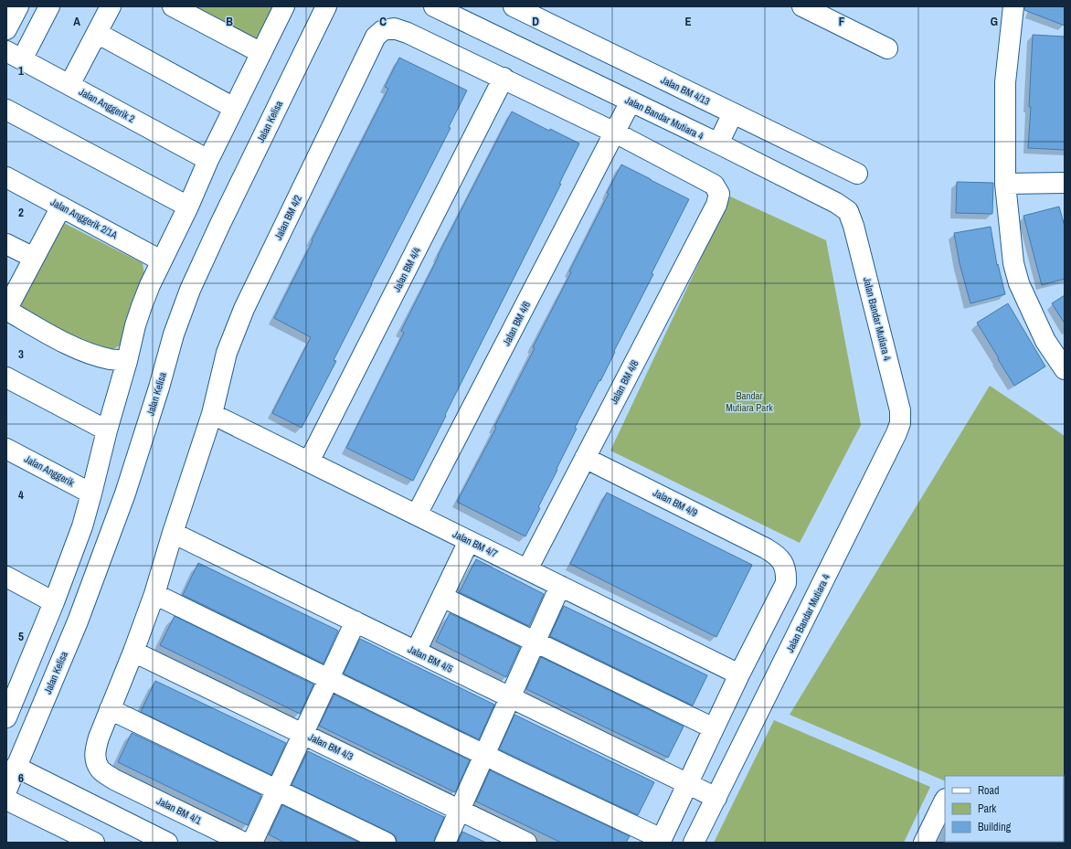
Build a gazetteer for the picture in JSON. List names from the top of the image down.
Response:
{
  "streets": {
    "street": [
      "Jalan BM 4/13",
      "Jalan Anggerik 2",
      "Jalan Bandar Mutiara 4",
      "Jalan Kelisa",
      "Jalan BM 4/2",
      "Jalan Anggerik 2/1A",
      "Jalan BM 4/4",
      "Jalan BM 4/6",
      "Jalan BM 4/8",
      "Jalan Anggerik",
      "Jalan BM 4/9",
      "Jalan BM 4/7",
      "Jalan BM 4/5",
      "Jalan BM 4/3",
      "Jalan BM 4/1"
    ]
  },
  "crossings": [
    ["Jalan Bandar Mutiara 4", "Jalan BM 4/6"],
    ["Jalan Bandar Mutiara 4", "Jalan BM 4/5"],
    ["Jalan BM 4/2", "Jalan BM 4/4"],
    ["Jalan BM 4/2", "Jalan BM 4/7"],
    ["Jalan BM 4/2", "Jalan BM 4/5"],
    ["Jalan BM 4/2", "Jalan BM 4/1"],
    ["Jalan BM 4/4", "Jalan BM 4/7"],
    ["Jalan BM 4/6", "Jalan BM 4/8"],
    ["Jalan BM 4/6", "Jalan BM 4/7"],
    ["Jalan BM 4/8", "Jalan BM 4/9"],
    ["Jalan BM 4/8", "Jalan BM 4/7"],
    ["Jalan BM 4/9", "Jalan BM 4/7"],
    ["Jalan BM 4/9", "Jalan BM 4/5"],
    ["Jalan BM 4/3", "Jalan BM 4/1"]
  ],
  "parks": ["Bandar Mutiara Park"],
  "legend": ["Road", "Park", "Building"],
  "grid": {
    "columns": [
      "A",
      "B",
      "C",
      "D",
      "E",
      "F",
      "G"
    ],
    "rows": [
      "1",
      "2",
      "3",
      "4",
      "5",
      "6"
    ]
  }
}
